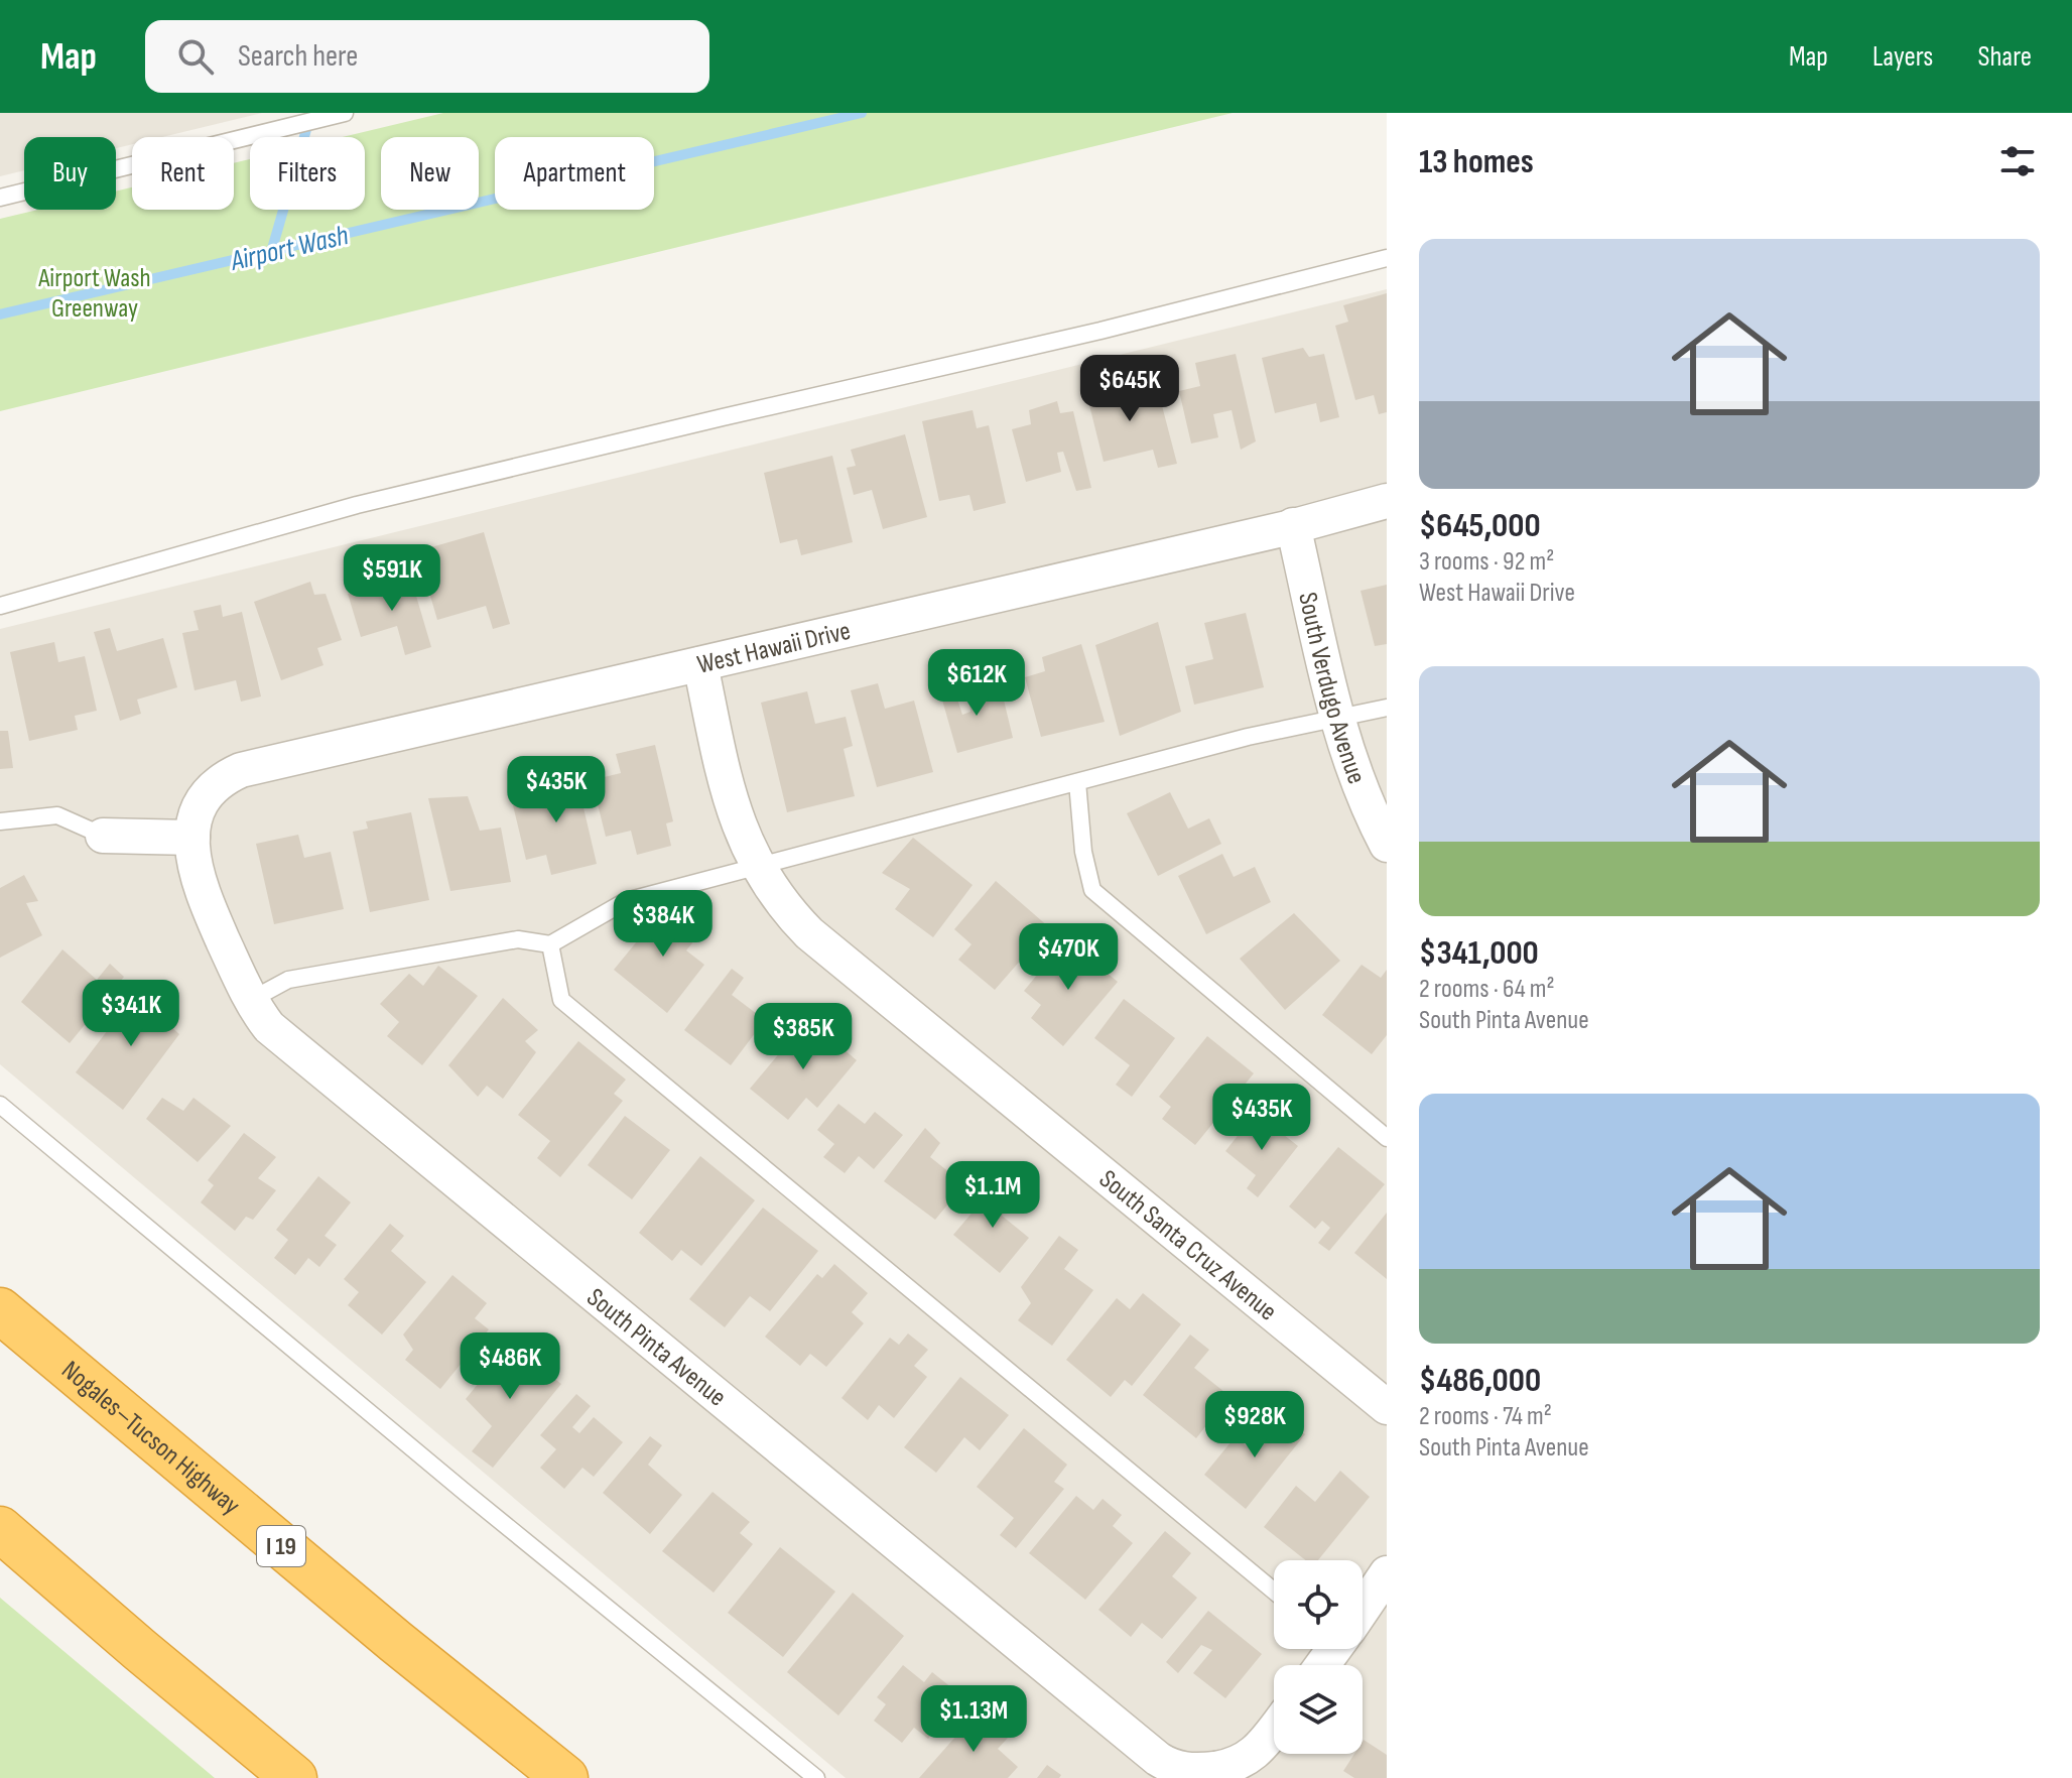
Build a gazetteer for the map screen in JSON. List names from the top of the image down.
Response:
{
  "streets": {
    "highway": ["Nogales–Tucson Highway", "I 19"],
    "street": [
      "West Hawaii Drive",
      "South Verdugo Avenue",
      "South Santa Cruz Avenue",
      "South Pinta Avenue"
    ]
  },
  "crossings": [
    ["West Hawaii Drive", "South Verdugo Avenue"],
    ["West Hawaii Drive", "South Santa Cruz Avenue"],
    ["West Hawaii Drive", "South Pinta Avenue"]
  ],
  "water": ["Airport Wash"],
  "parks": ["Airport Wash Greenway"],
  "page": {
    "header": "Map",
    "search": "Search here",
    "nav": ["Map", "Layers", "Share"],
    "heading": "13 homes",
    "chip": [
      "Buy",
      "Rent",
      "Filters",
      "New",
      "Apartment"
    ],
    "list": [
      {
        "name": "$645,000",
        "note": "3 rooms · 92 m² · West Hawaii Drive"
      },
      {
        "name": "$341,000",
        "note": "2 rooms · 64 m² · South Pinta Avenue"
      },
      {
        "name": "$486,000",
        "note": "2 rooms · 74 m² · South Pinta Avenue"
      }
    ],
    "price": [
      "$645K",
      "$591K",
      "$612K",
      "$435K",
      "$384K",
      "$470K",
      "$341K",
      "$385K",
      "$435K",
      "$1.1M",
      "$486K",
      "$928K",
      "$1.13M"
    ]
  }
}
